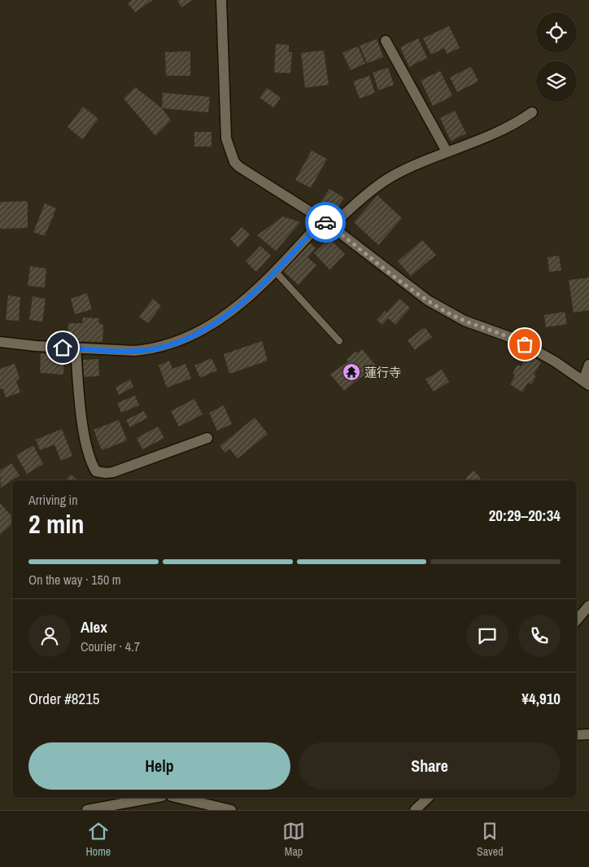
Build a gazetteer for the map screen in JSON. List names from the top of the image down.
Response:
{
  "places": {
    "temple": ["蓮行寺"]
  },
  "page": {
    "heading": ["2 min", "Arriving in", "20:29–20:34"],
    "panel": [
      "Alex",
      "Courier · 4.7",
      "Order #8215",
      "¥4,910"
    ],
    "bar": "On the way · 150 m",
    "buttons": ["Help", "Share"],
    "tabs": ["Home", "Map", "Saved"]
  }
}
